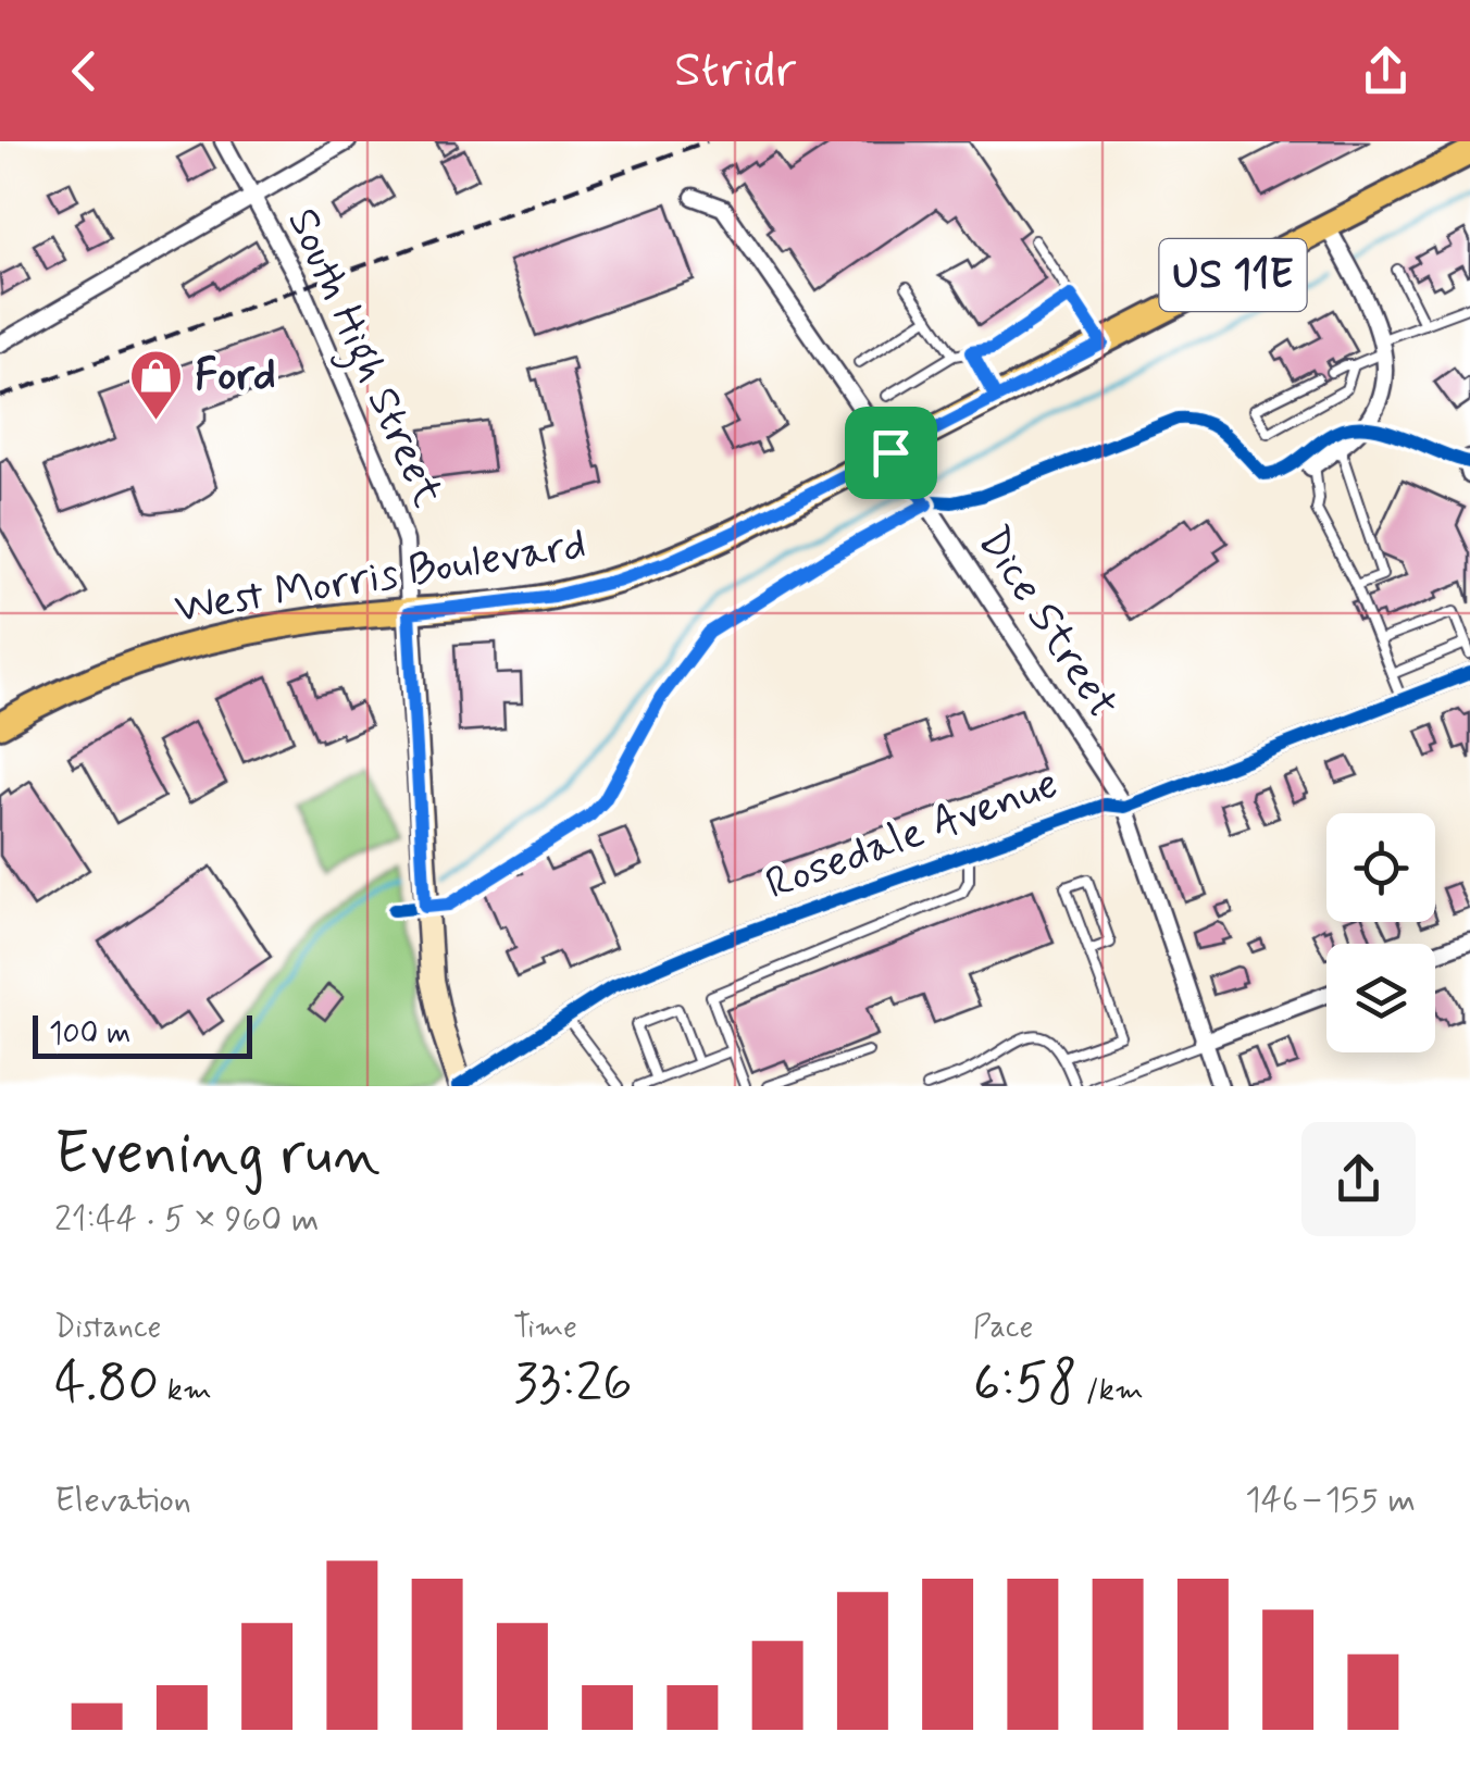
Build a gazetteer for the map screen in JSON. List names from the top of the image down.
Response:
{
  "streets": {
    "main road": ["US 11E", "West Morris Boulevard"],
    "street": ["South High Street", "Dice Street", "Rosedale Avenue"]
  },
  "crossings": [
    ["South High Street", "West Morris Boulevard"],
    ["West Morris Boulevard", "Dice Street"],
    ["Dice Street", "Rosedale Avenue"]
  ],
  "places": {
    "shop": ["Ford"]
  },
  "scale_bar": "100 m",
  "page": {
    "header": "Stridr",
    "scale": "100 m",
    "heading": ["Evening run", "21:44 · 5 × 960 m"],
    "stats": [
      ["Distance", "4.80 km"],
      ["Time", "33:26"],
      ["Pace", "6:58 /km"]
    ],
    "chart": ["Elevation", "146–155 m"]
  }
}
